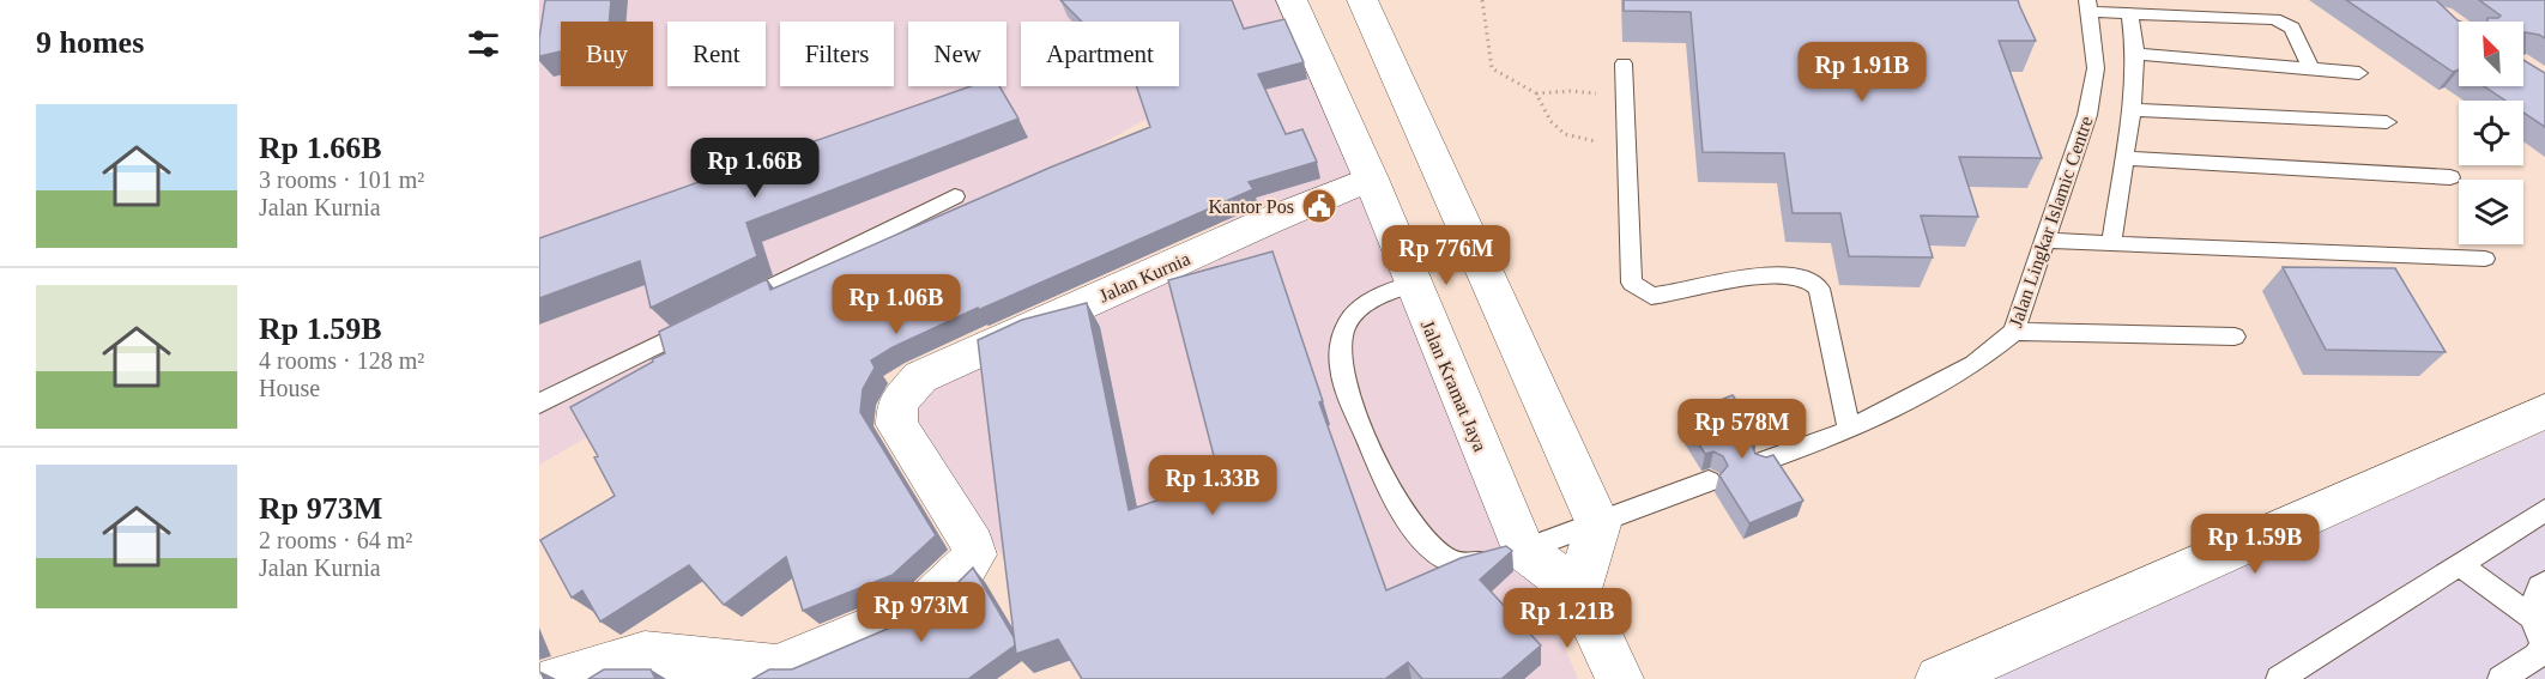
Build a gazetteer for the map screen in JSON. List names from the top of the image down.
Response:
{
  "streets": {
    "street": ["Jalan Kurnia", "Jalan Kramat Jaya"],
    "lane": ["Jalan Lingkar Islamic Centre"]
  },
  "crossings": [
    ["Jalan Kurnia", "Jalan Kramat Jaya"]
  ],
  "places": {
    "public building": ["Kantor Pos"]
  },
  "north": "top left",
  "page": {
    "heading": "9 homes",
    "chip": [
      "Buy",
      "Rent",
      "Filters",
      "New",
      "Apartment"
    ],
    "price": [
      "Rp 1.91B",
      "Rp 1.66B",
      "Rp 776M",
      "Rp 1.06B",
      "Rp 578M",
      "Rp 1.33B",
      "Rp 1.59B",
      "Rp 973M",
      "Rp 1.21B"
    ],
    "list": [
      {
        "name": "Rp 1.66B",
        "note": "3 rooms · 101 m² · Jalan Kurnia"
      },
      {
        "name": "Rp 1.59B",
        "note": "4 rooms · 128 m² · House"
      },
      {
        "name": "Rp 973M",
        "note": "2 rooms · 64 m² · Jalan Kurnia"
      }
    ]
  }
}
